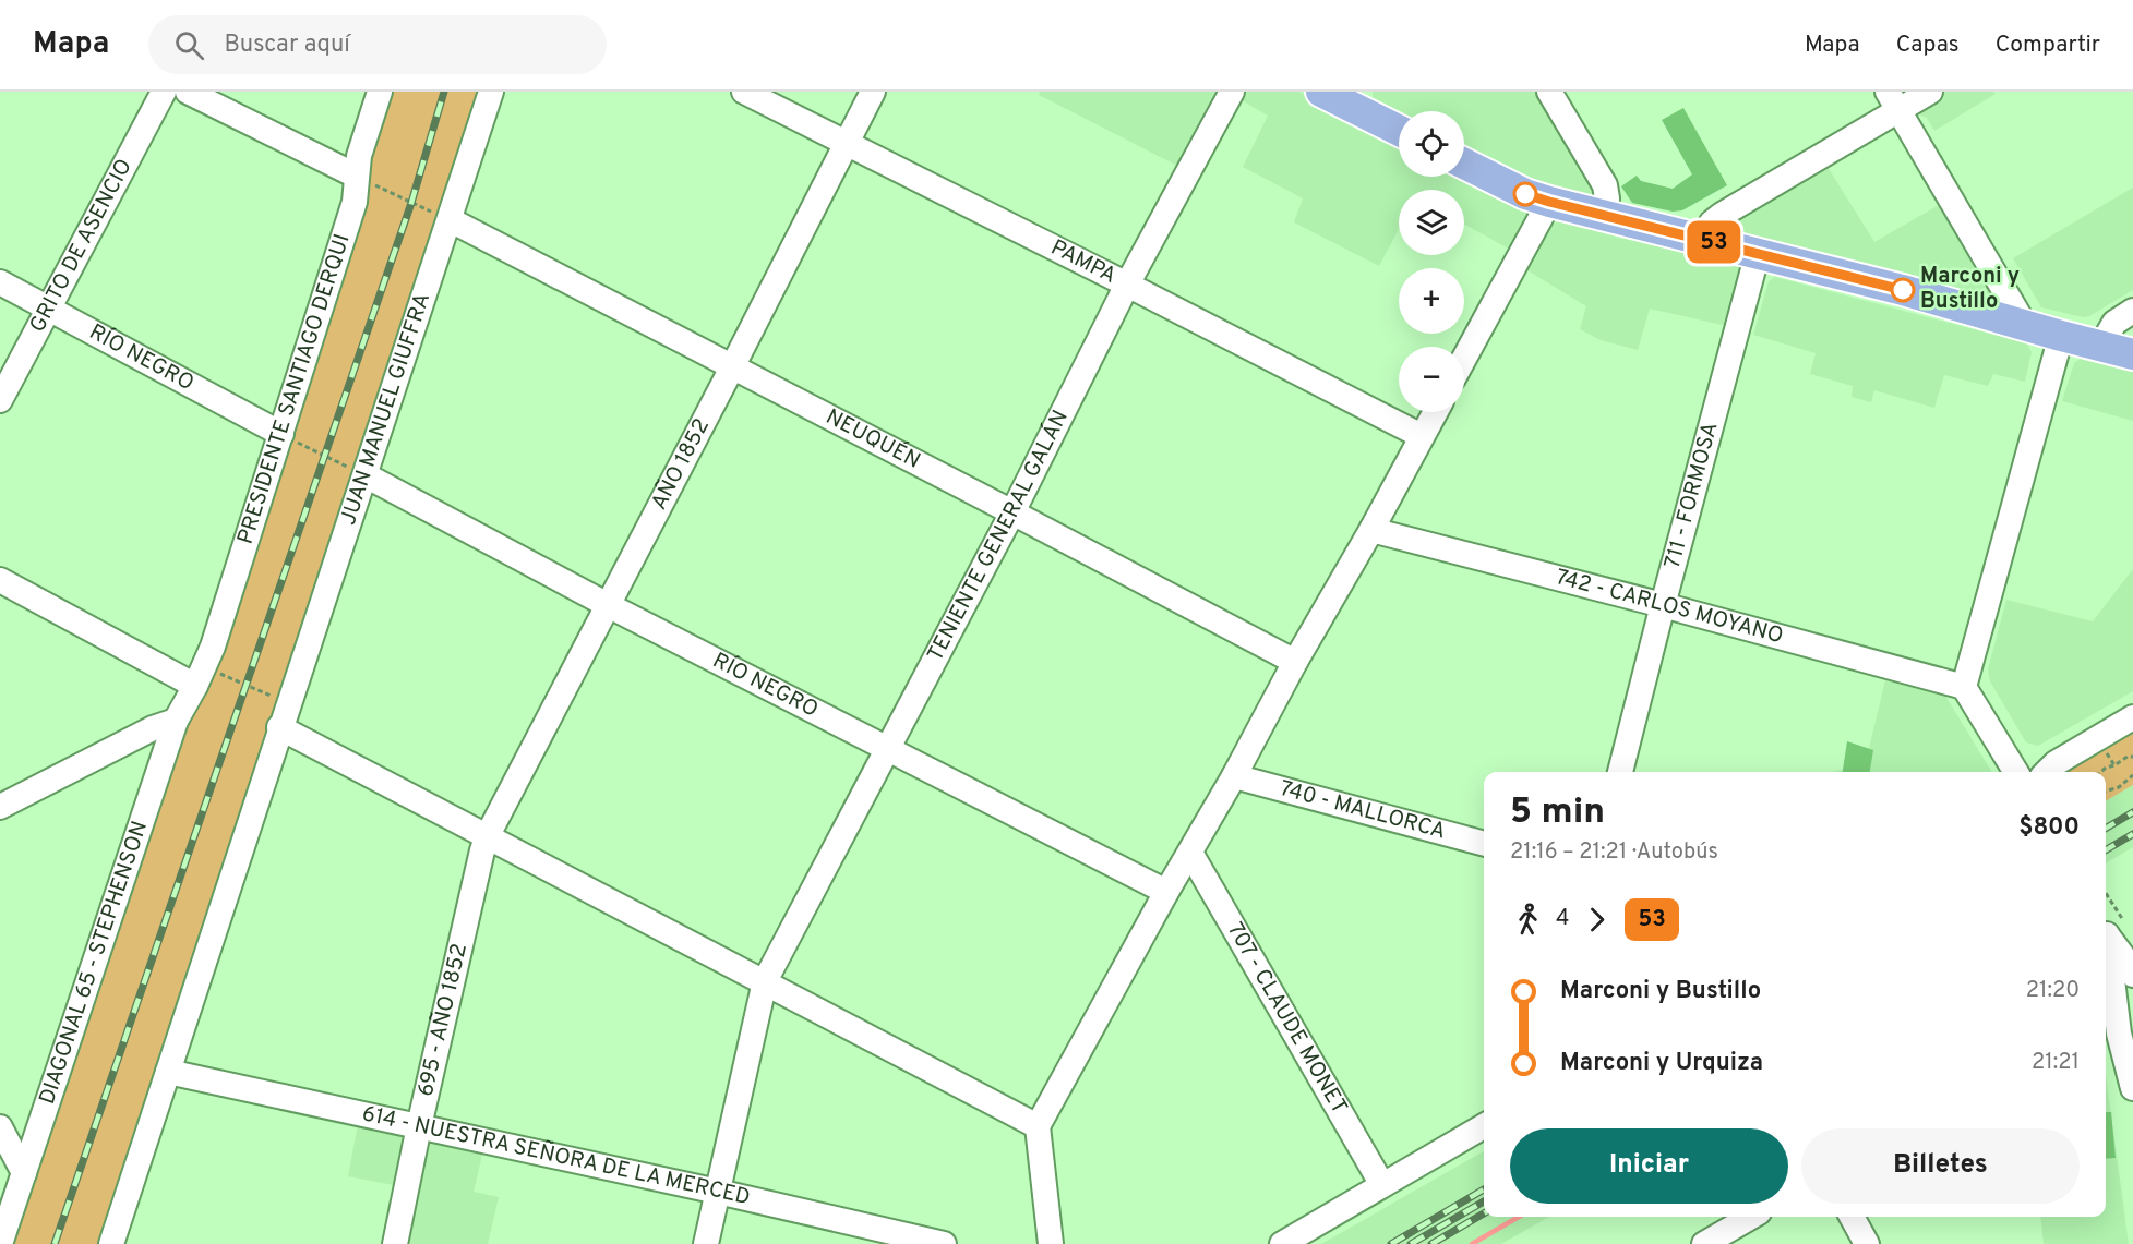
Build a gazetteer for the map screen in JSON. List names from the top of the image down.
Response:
{
  "streets": {
    "street": [
      "GRITO DE ASENCIO",
      "PAMPA",
      "RÍO NEGRO",
      "PRESIDENTE SANTIAGO DERQUI",
      "JUAN MANUEL GIUFFRA",
      "NEUQUÉN",
      "AÑO 1852",
      "711 - FORMOSA",
      "TENIENTE GENERAL GALÁN",
      "742 - CARLOS MOYANO",
      "740 - MALLORCA",
      "DIAGONAL 65 - STEPHENSON",
      "695 - AÑO 1852",
      "707 - CLAUDE MONET",
      "614 - NUESTRA SEÑORA DE LA MERCED"
    ]
  },
  "crossings": [
    ["GRITO DE ASENCIO", "RÍO NEGRO"],
    ["PAMPA", "AÑO 1852"],
    ["PAMPA", "TENIENTE GENERAL GALÁN"],
    ["RÍO NEGRO", "PRESIDENTE SANTIAGO DERQUI"],
    ["RÍO NEGRO", "JUAN MANUEL GIUFFRA"],
    ["RÍO NEGRO", "AÑO 1852"],
    ["RÍO NEGRO", "TENIENTE GENERAL GALÁN"],
    ["PRESIDENTE SANTIAGO DERQUI", "DIAGONAL 65 - STEPHENSON"],
    ["JUAN MANUEL GIUFFRA", "NEUQUÉN"],
    ["NEUQUÉN", "AÑO 1852"],
    ["NEUQUÉN", "TENIENTE GENERAL GALÁN"],
    ["AÑO 1852", "695 - AÑO 1852"],
    ["711 - FORMOSA", "742 - CARLOS MOYANO"],
    ["TENIENTE GENERAL GALÁN", "614 - NUESTRA SEÑORA DE LA MERCED"],
    ["695 - AÑO 1852", "614 - NUESTRA SEÑORA DE LA MERCED"]
  ],
  "places": ["Marconi y Bustillo"],
  "lines": ["bus line 53"],
  "page": {
    "header": "Mapa",
    "search": "Buscar aquí",
    "nav": ["Mapa", "Capas", "Compartir"],
    "on_map": "53",
    "map_buttons": ["+", "−"],
    "heading": ["5 min", "21:16 – 21:21 · Autobús", "$800"],
    "legs": ["4", "53"],
    "list": [
      {
        "name": "Marconi y Bustillo",
        "value": "21:20"
      },
      {
        "name": "Marconi y Urquiza",
        "value": "21:21"
      }
    ],
    "buttons": ["Iniciar", "Billetes"]
  }
}
